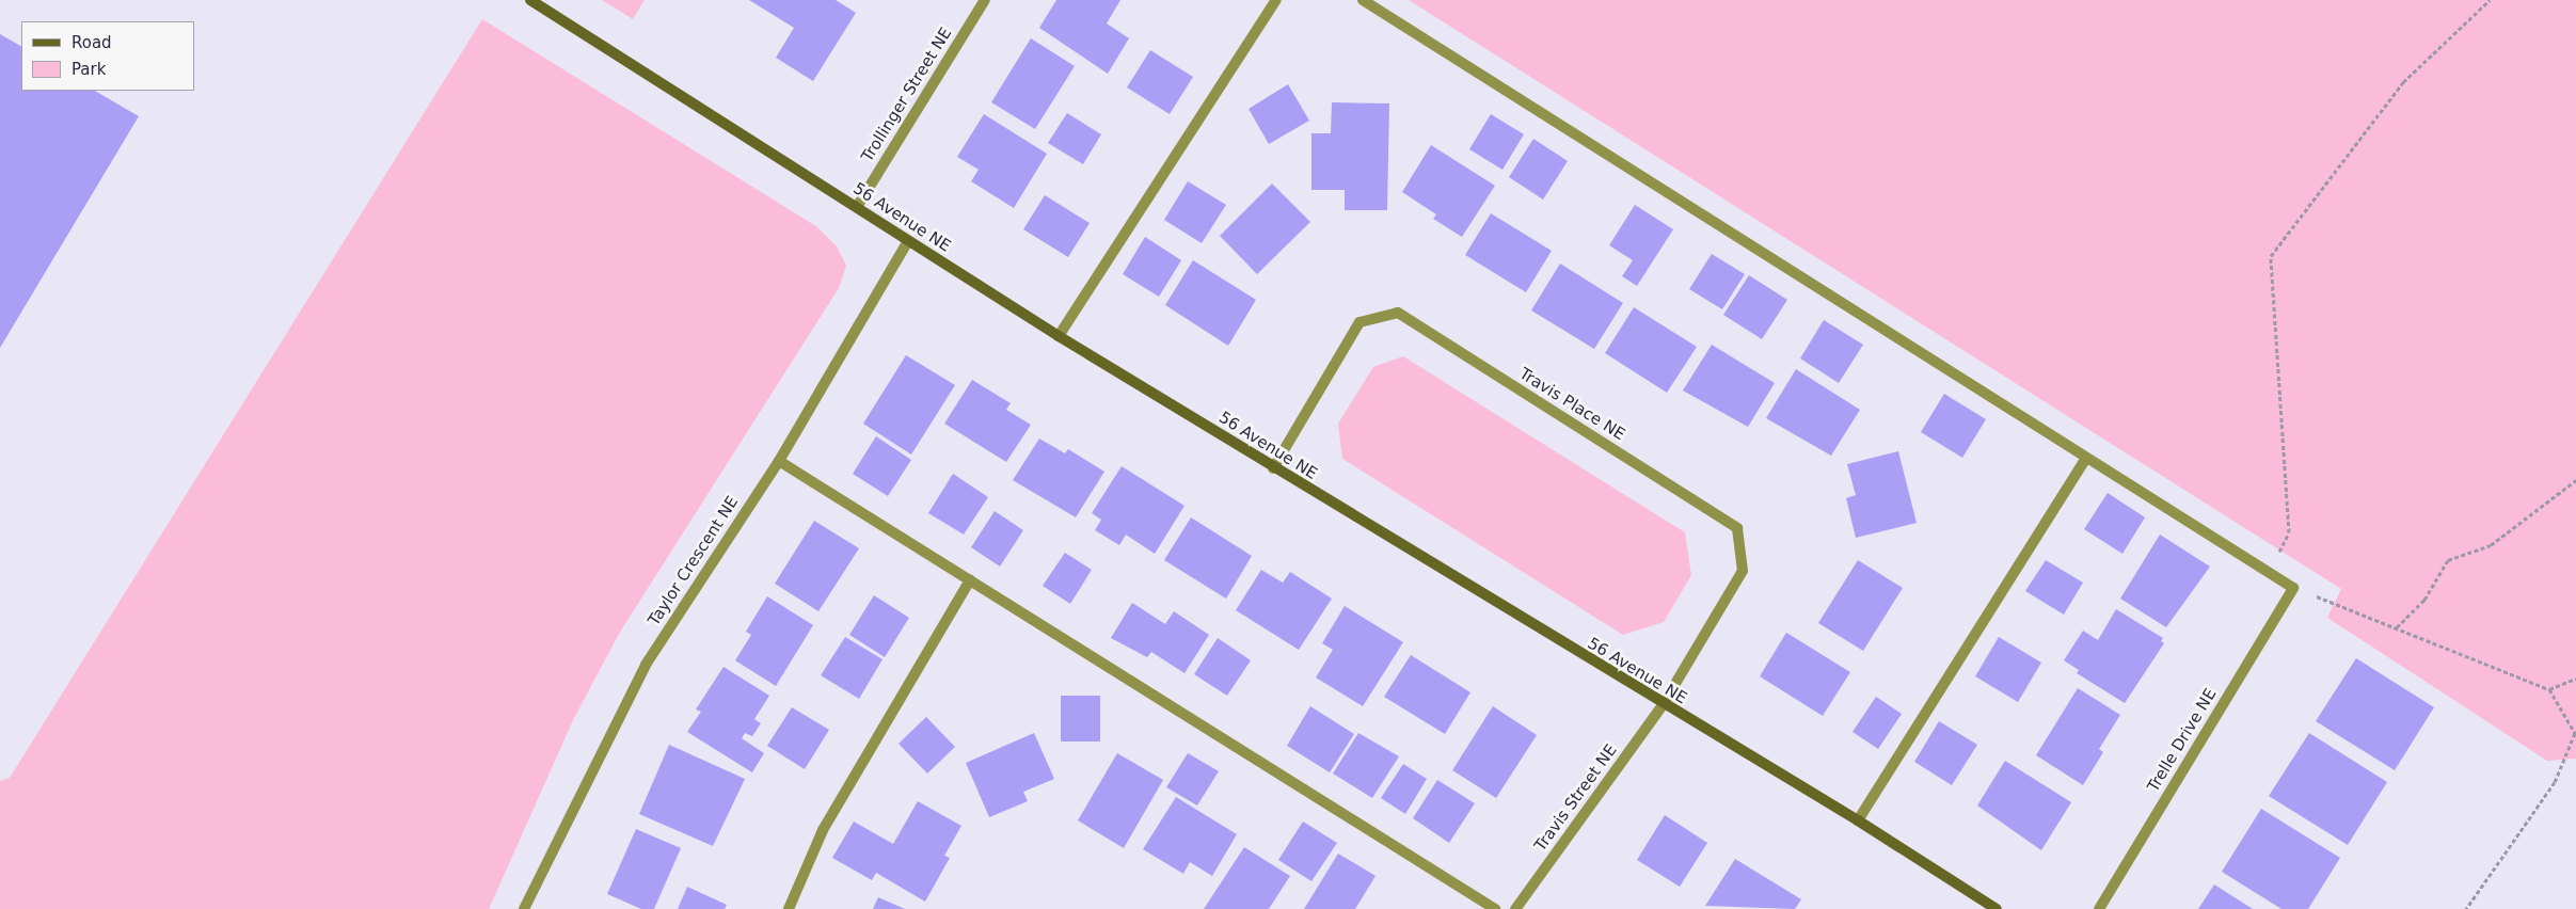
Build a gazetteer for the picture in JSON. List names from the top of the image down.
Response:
{
  "streets": {
    "street": [
      "Trollinger Street NE",
      "56 Avenue NE",
      "Travis Place NE",
      "Taylor Crescent NE",
      "Trelle Drive NE",
      "Travis Street NE"
    ]
  },
  "crossings": [
    ["Trollinger Street NE", "56 Avenue NE"],
    ["56 Avenue NE", "Travis Place NE"],
    ["56 Avenue NE", "Taylor Crescent NE"],
    ["56 Avenue NE", "Travis Street NE"],
    ["Travis Place NE", "Travis Street NE"]
  ],
  "legend": ["Road", "Park"]
}
